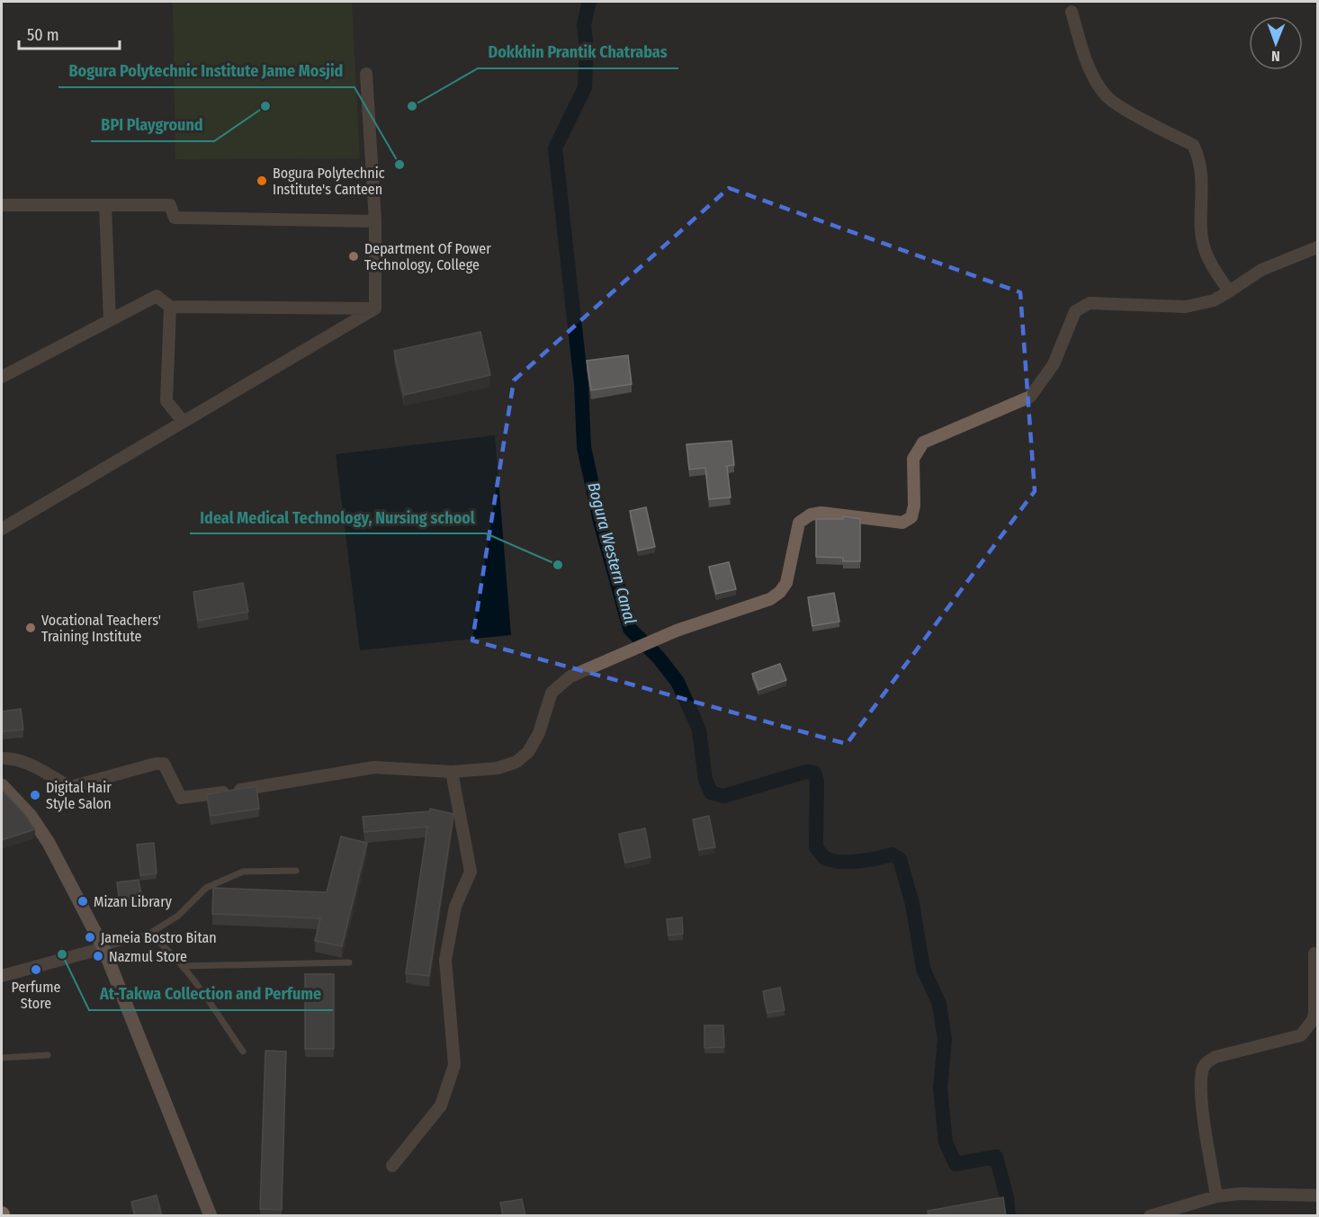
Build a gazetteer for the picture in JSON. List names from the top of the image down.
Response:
{
  "water": ["Bogura Western Canal"],
  "places": [
    "BPI Playground",
    "Dokkhin Prantik Chatrabas",
    "Bogura Polytechnic Institute Jame Mosjid",
    "Bogura Polytechnic Institute's Canteen",
    "Department Of Power Technology, College",
    "Ideal Medical Technology, Nursing school",
    "Vocational Teachers' Training Institute",
    "Digital Hair Style Salon",
    "Mizan Library",
    "Jameia Bostro Bitan",
    "At-Takwa Collection and Perfume",
    "Nazmul Store",
    "Perfume Store"
  ],
  "scale_bar": "50 m",
  "north": "bottom"
}
